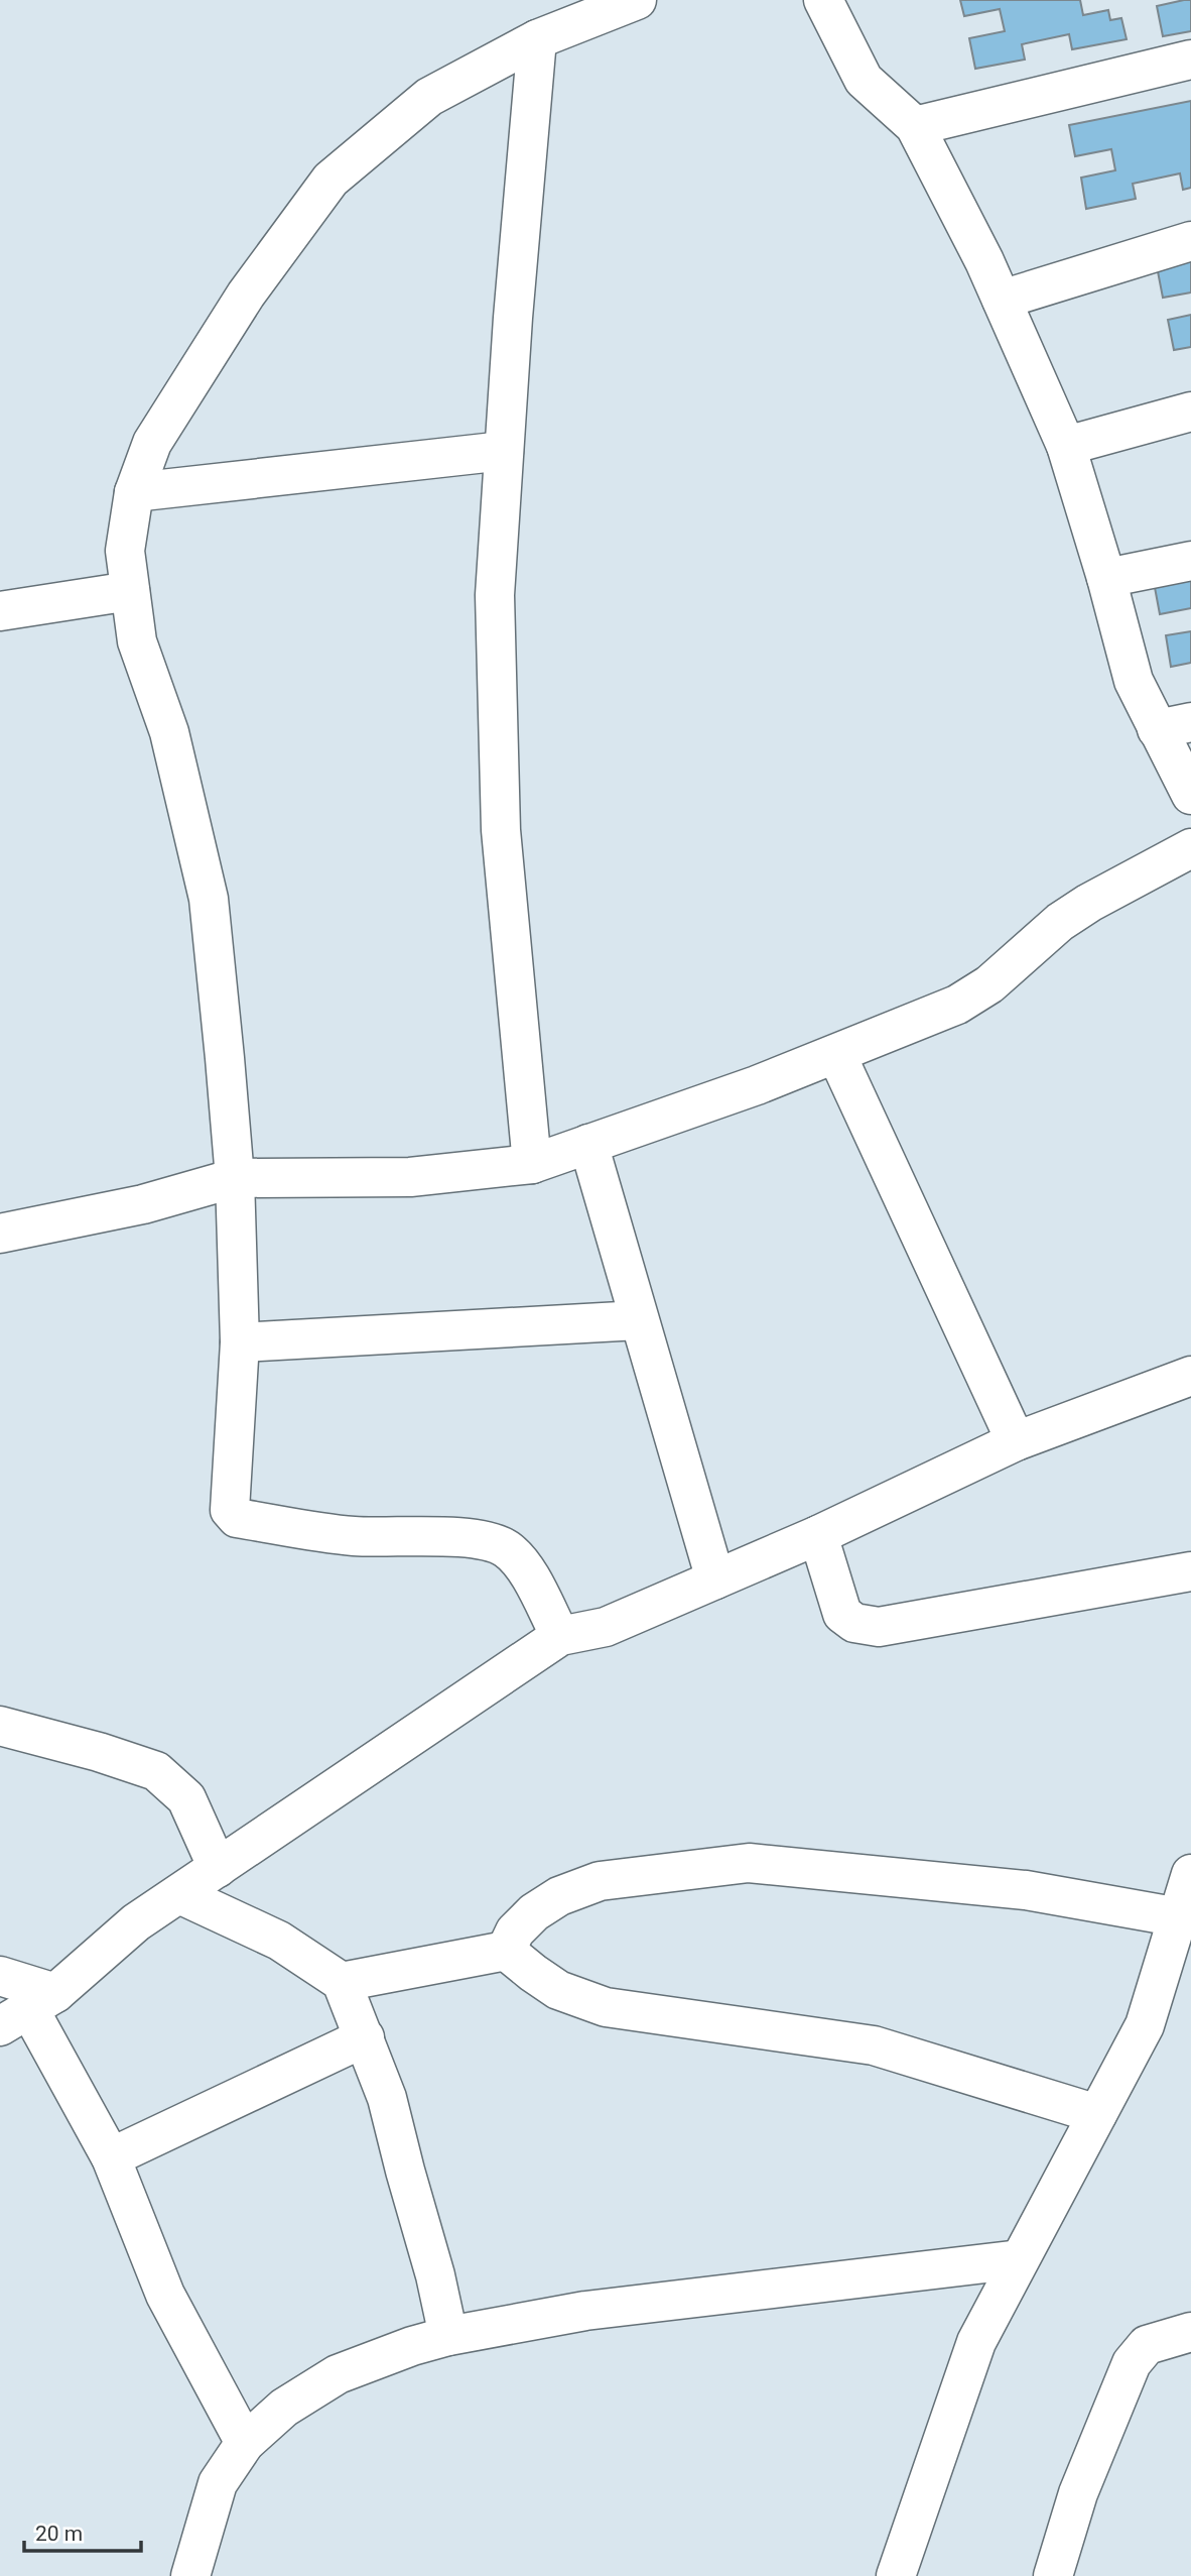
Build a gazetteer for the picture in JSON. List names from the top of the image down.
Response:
{
  "scale_bar": "20 m"
}
